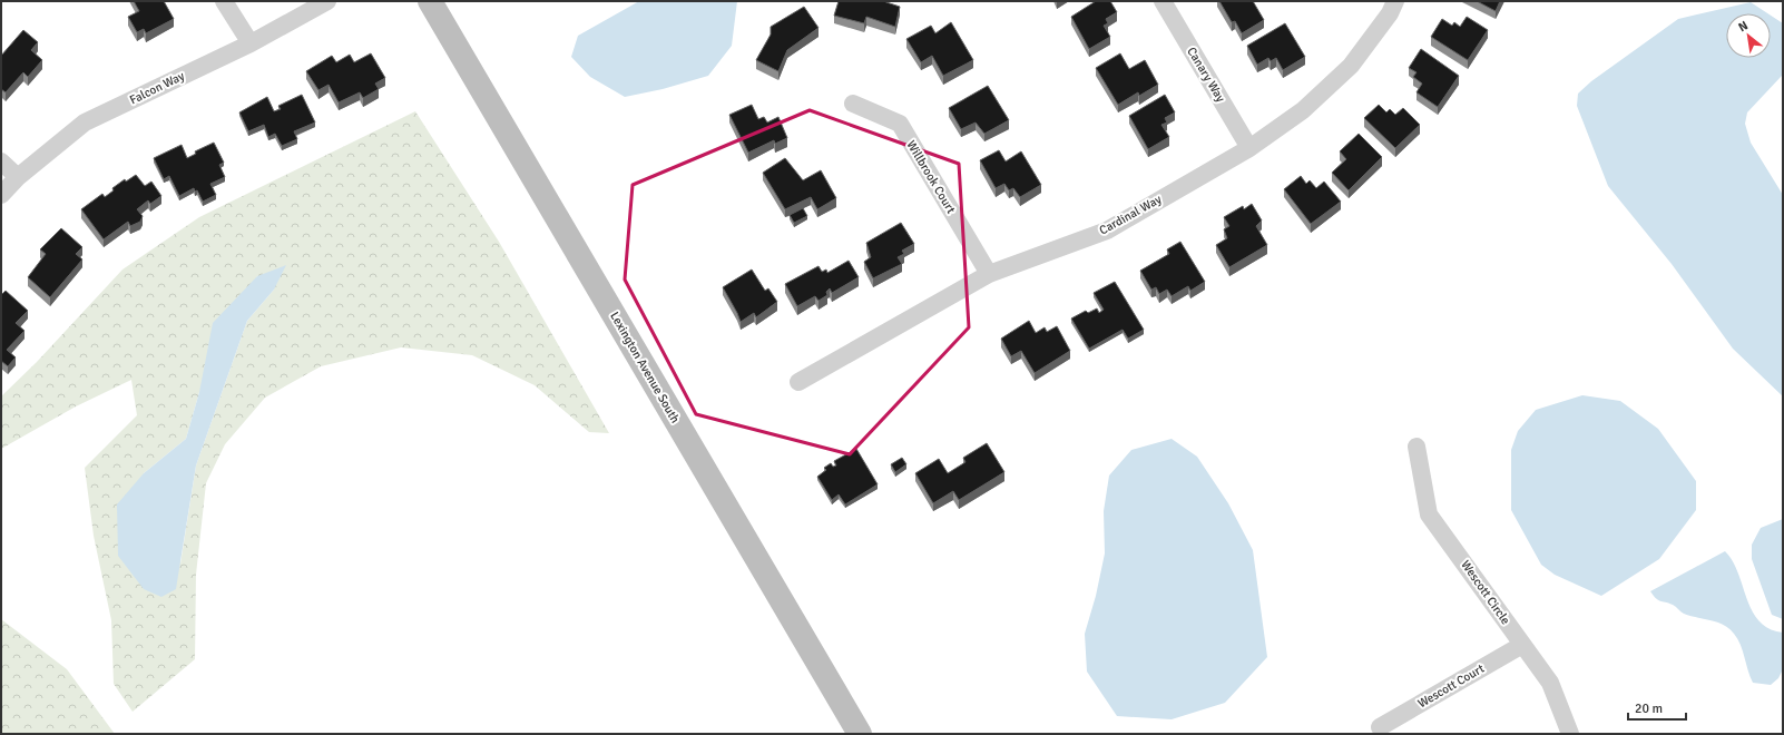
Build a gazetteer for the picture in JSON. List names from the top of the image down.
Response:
{
  "streets": {
    "street": [
      "Canary Way",
      "Falcon Way",
      "Willbrook Court",
      "Cardinal Way",
      "Lexington Avenue South",
      "Wescott Circle",
      "Wescott Court"
    ]
  },
  "crossings": [
    ["Canary Way", "Cardinal Way"],
    ["Willbrook Court", "Cardinal Way"],
    ["Wescott Circle", "Wescott Court"]
  ],
  "scale_bar": "20 m",
  "north": "top left"
}
